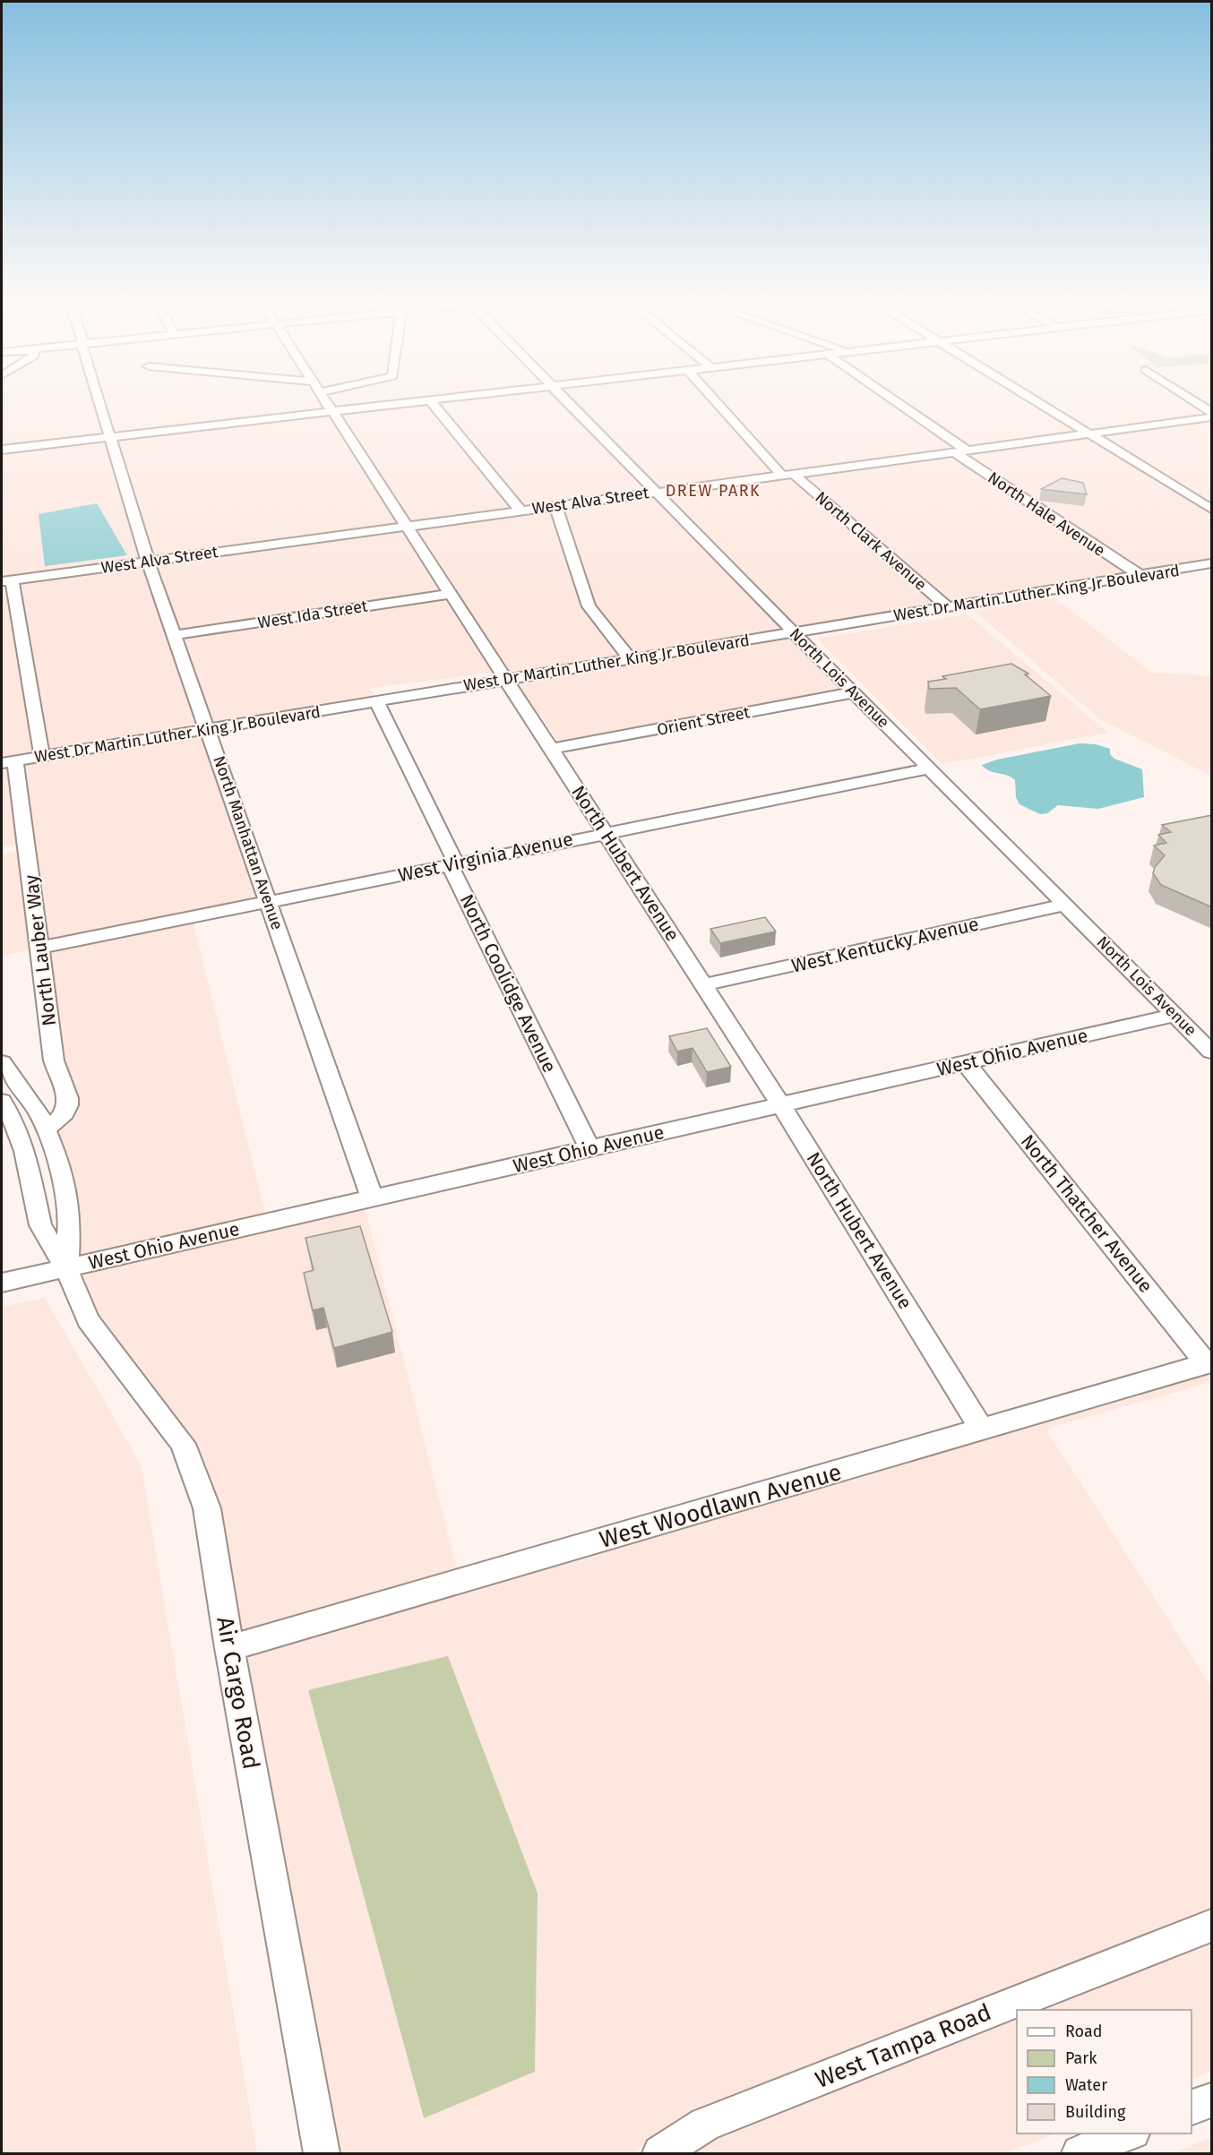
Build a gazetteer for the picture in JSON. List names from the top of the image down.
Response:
{
  "streets": {
    "street": [
      "West Alva Street",
      "North Hale Avenue",
      "North Clark Avenue",
      "West Dr Martin Luther King Jr Boulevard",
      "West Ida Street",
      "North Lois Avenue",
      "Orient Street",
      "North Manhattan Avenue",
      "West Virginia Avenue",
      "North Hubert Avenue",
      "West Kentucky Avenue",
      "North Lauber Way",
      "North Coolidge Avenue",
      "West Ohio Avenue",
      "North Thatcher Avenue",
      "West Woodlawn Avenue",
      "Air Cargo Road",
      "West Tampa Road"
    ]
  },
  "crossings": [
    ["West Alva Street", "North Hale Avenue"],
    ["West Alva Street", "North Clark Avenue"],
    ["West Alva Street", "North Lois Avenue"],
    ["West Alva Street", "North Manhattan Avenue"],
    ["West Alva Street", "North Hubert Avenue"],
    ["North Hale Avenue", "West Dr Martin Luther King Jr Boulevard"],
    ["North Clark Avenue", "West Dr Martin Luther King Jr Boulevard"],
    ["West Dr Martin Luther King Jr Boulevard", "North Lois Avenue"],
    ["West Dr Martin Luther King Jr Boulevard", "North Manhattan Avenue"],
    ["West Dr Martin Luther King Jr Boulevard", "North Hubert Avenue"],
    ["West Dr Martin Luther King Jr Boulevard", "North Lauber Way"],
    ["West Dr Martin Luther King Jr Boulevard", "North Coolidge Avenue"],
    ["West Ida Street", "North Manhattan Avenue"],
    ["West Ida Street", "North Hubert Avenue"],
    ["North Lois Avenue", "Orient Street"],
    ["North Lois Avenue", "West Virginia Avenue"],
    ["North Lois Avenue", "West Kentucky Avenue"],
    ["North Lois Avenue", "West Ohio Avenue"],
    ["Orient Street", "North Hubert Avenue"],
    ["North Manhattan Avenue", "West Virginia Avenue"],
    ["North Manhattan Avenue", "West Ohio Avenue"],
    ["West Virginia Avenue", "North Hubert Avenue"],
    ["West Virginia Avenue", "North Lauber Way"],
    ["West Virginia Avenue", "North Coolidge Avenue"],
    ["North Hubert Avenue", "West Kentucky Avenue"],
    ["North Hubert Avenue", "West Ohio Avenue"],
    ["North Hubert Avenue", "West Woodlawn Avenue"],
    ["North Lauber Way", "Air Cargo Road"],
    ["North Coolidge Avenue", "West Ohio Avenue"],
    ["West Ohio Avenue", "North Thatcher Avenue"],
    ["West Ohio Avenue", "Air Cargo Road"],
    ["North Thatcher Avenue", "West Woodlawn Avenue"],
    ["West Woodlawn Avenue", "Air Cargo Road"]
  ],
  "districts": ["DREW PARK"],
  "legend": [
    "Road",
    "Park",
    "Water",
    "Building"
  ]
}
